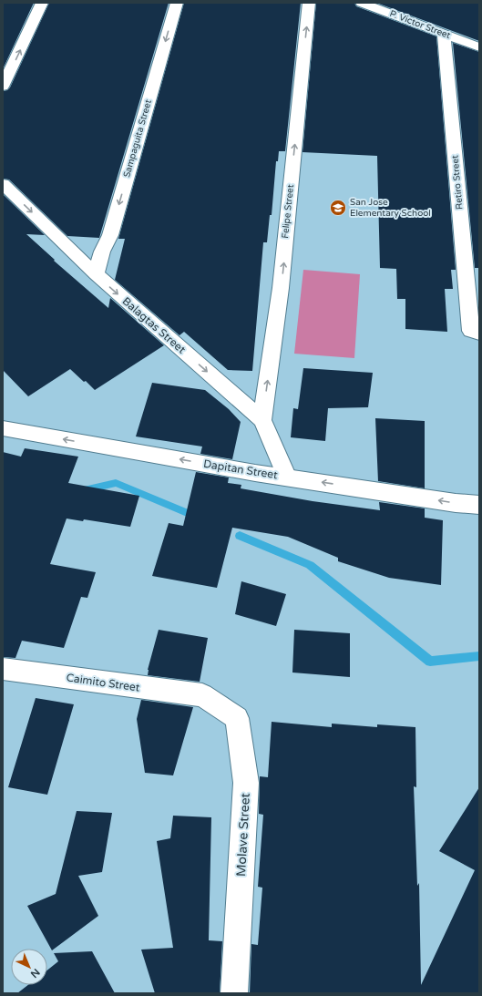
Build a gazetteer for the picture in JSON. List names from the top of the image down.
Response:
{
  "streets": {
    "street": [
      "P. Victor Street",
      "Sampaguita Street",
      "Retiro Street",
      "Felipe Street",
      "Balagtas Street",
      "Dapitan Street",
      "Caimito Street",
      "Molave Street"
    ]
  },
  "crossings": [
    ["P. Victor Street", "Retiro Street"],
    ["Sampaguita Street", "Balagtas Street"],
    ["Felipe Street", "Balagtas Street"],
    ["Balagtas Street", "Dapitan Street"],
    ["Caimito Street", "Molave Street"]
  ],
  "one_way": ["Felipe Street", "Balagtas Street", "Dapitan Street"],
  "places": {
    "school or university": ["San Jose Elementary School"]
  },
  "north": "bottom right"
}
